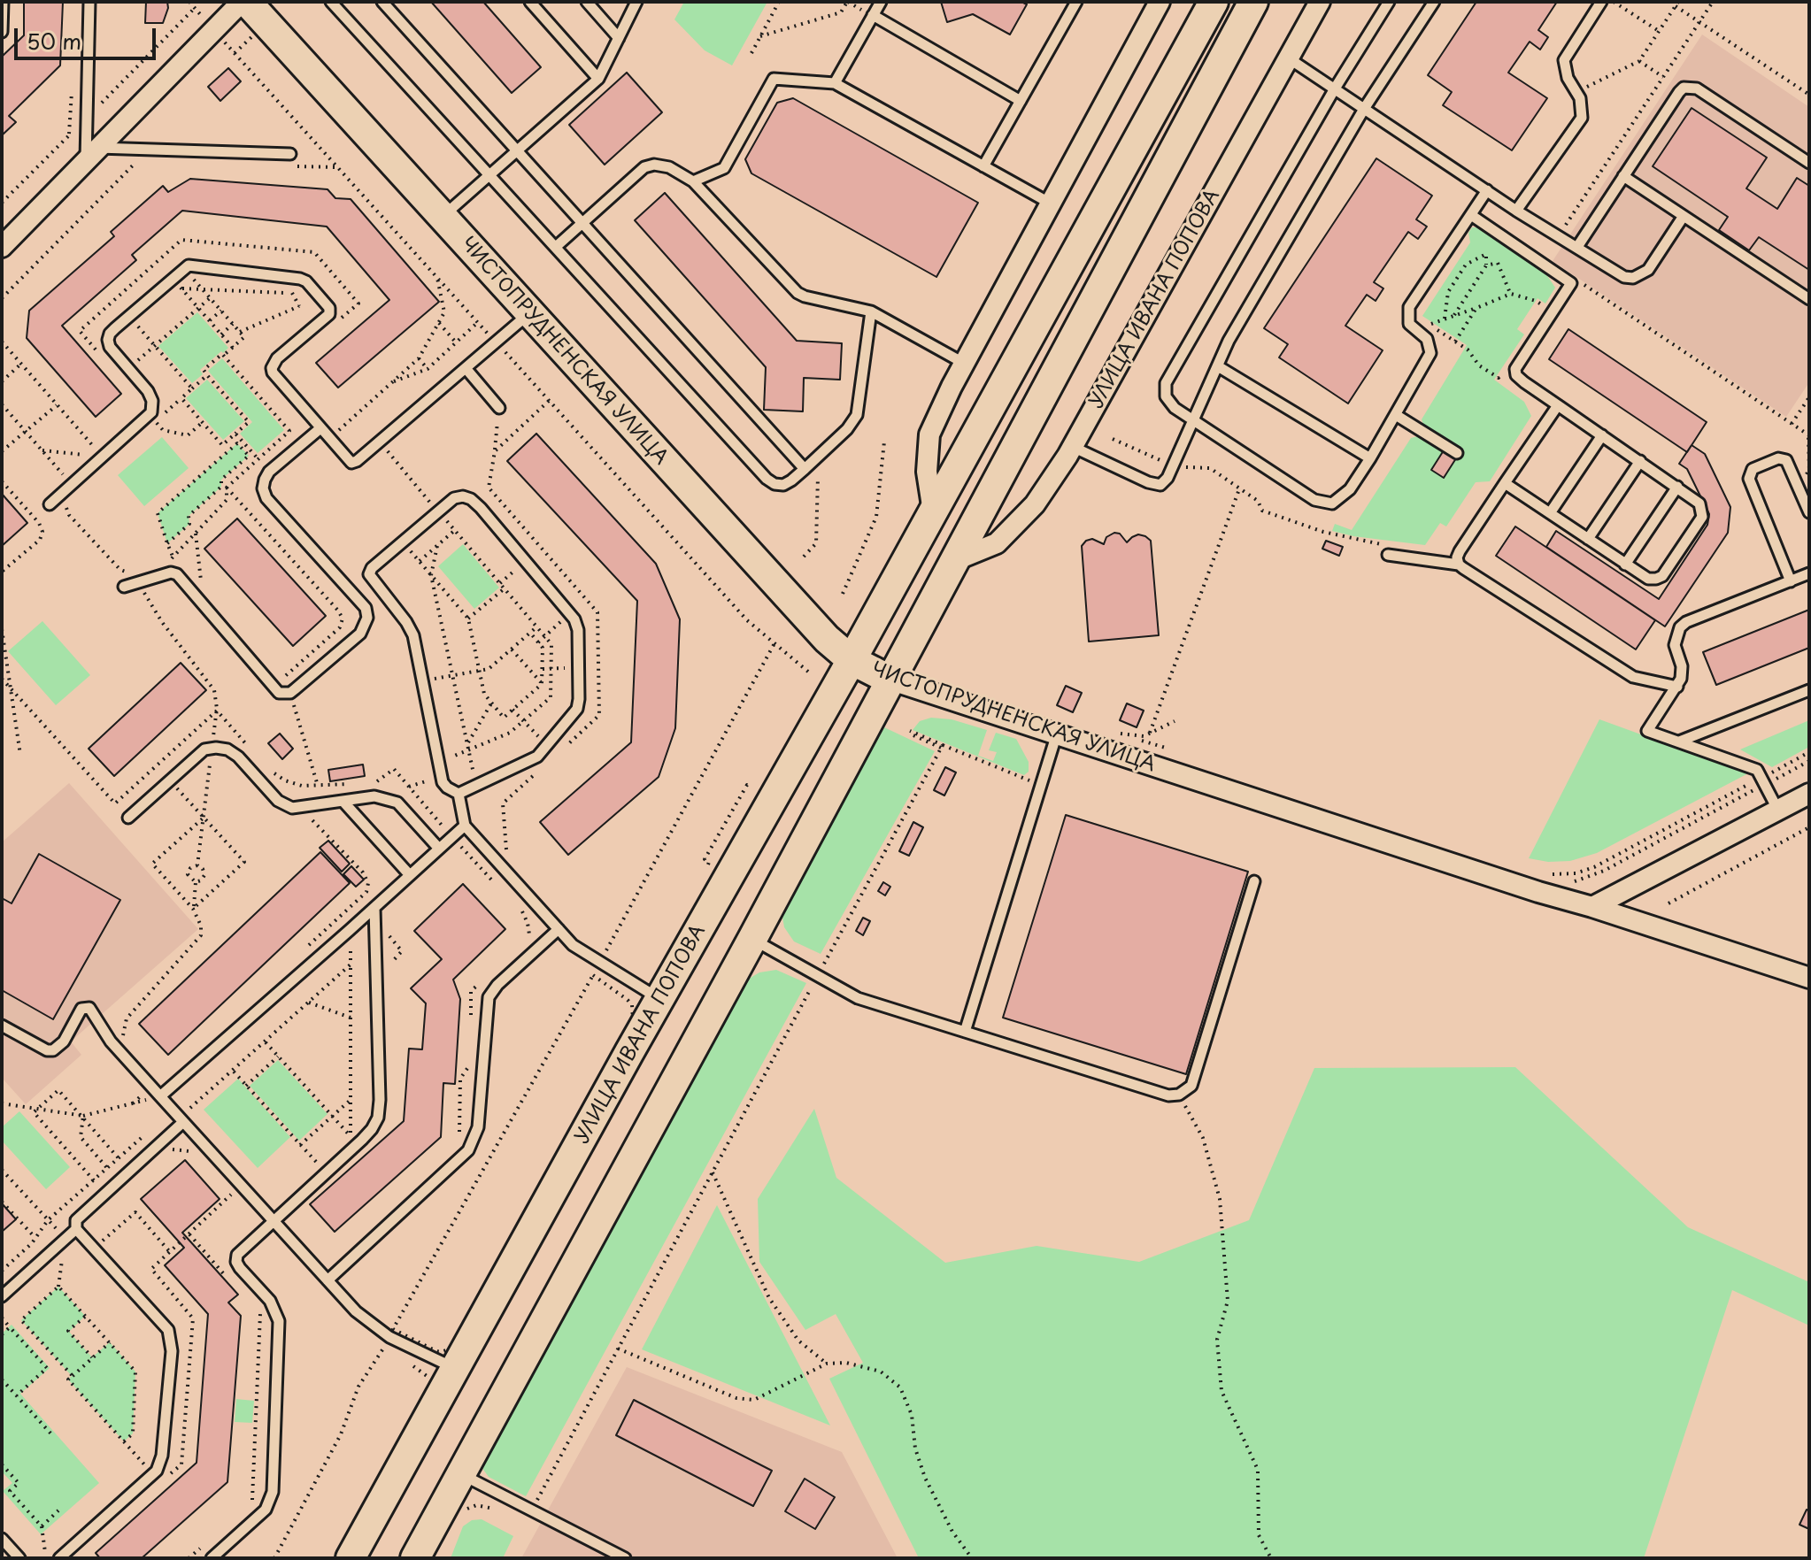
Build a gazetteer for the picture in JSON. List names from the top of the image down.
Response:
{
  "streets": {
    "main road": ["УЛИЦА ИВАНА ПОПОВА", "ЧИСТОПРУДНЕНСКАЯ УЛИЦА"]
  },
  "crossings": [
    ["УЛИЦА ИВАНА ПОПОВА", "ЧИСТОПРУДНЕНСКАЯ УЛИЦА"]
  ],
  "scale_bar": "50 m"
}
